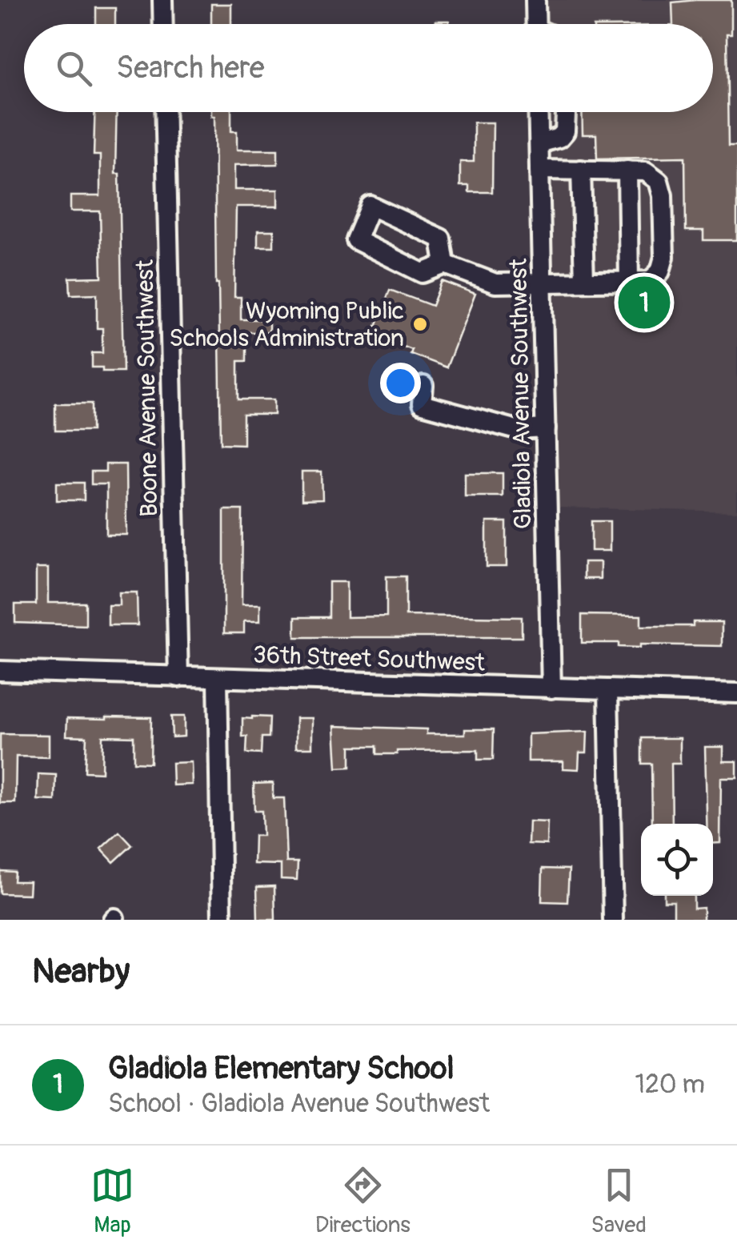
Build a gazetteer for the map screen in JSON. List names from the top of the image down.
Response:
{
  "streets": {
    "street": ["Boone Avenue Southwest", "Gladiola Avenue Southwest", "36th Street Southwest"]
  },
  "crossings": [
    ["Boone Avenue Southwest", "36th Street Southwest"],
    ["Gladiola Avenue Southwest", "36th Street Southwest"]
  ],
  "places": ["Wyoming Public Schools Administration"],
  "page": {
    "search": "Search here",
    "pins": "1",
    "heading": "Nearby",
    "list": [
      {
        "mark": "1",
        "name": "Gladiola Elementary School",
        "note": "School · Gladiola Avenue Southwest",
        "value": "120 m"
      }
    ],
    "nav": ["Map", "Directions", "Saved"]
  }
}
